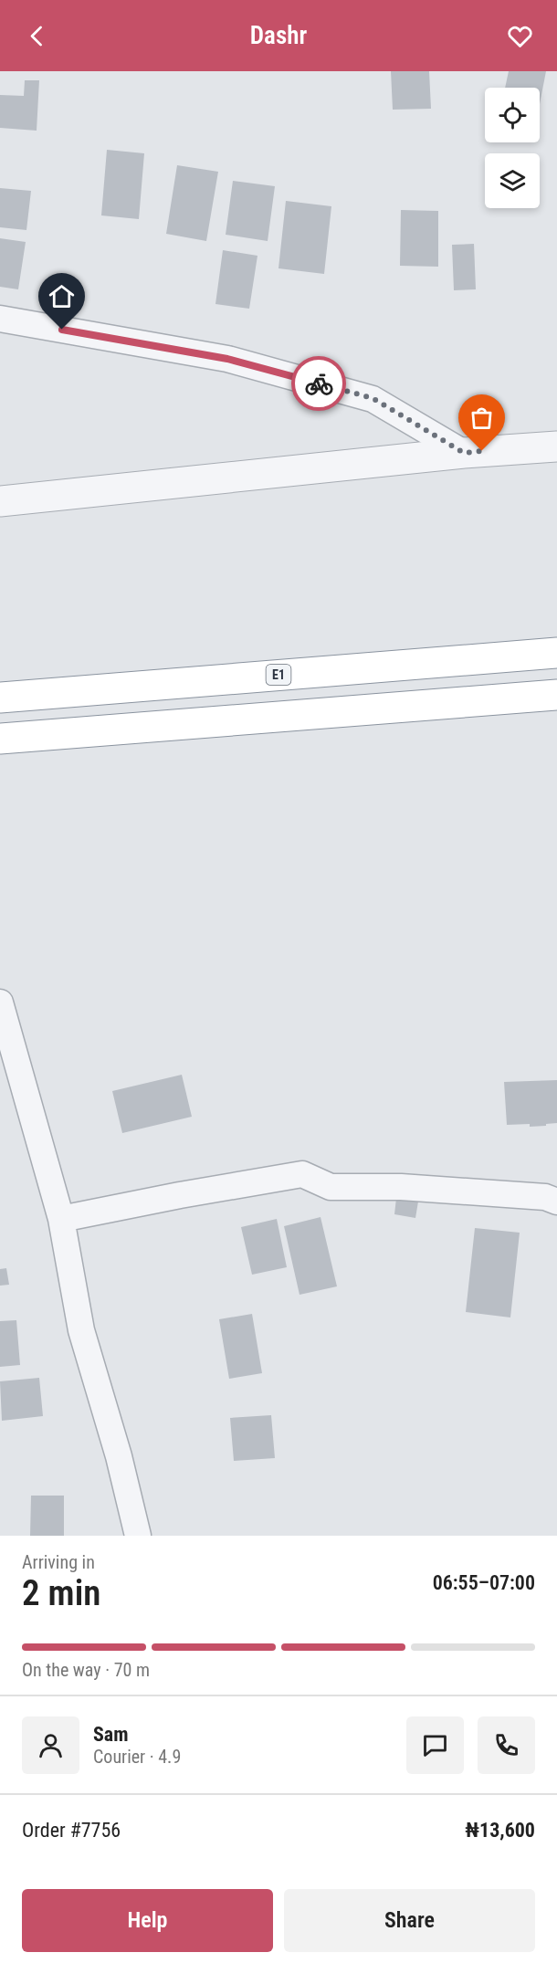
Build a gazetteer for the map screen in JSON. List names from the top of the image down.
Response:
{
  "streets": {
    "highway": ["E1"]
  },
  "page": {
    "header": "Dashr",
    "heading": ["2 min", "Arriving in", "06:55–07:00"],
    "panel": [
      "Sam",
      "Courier · 4.9",
      "Order #7756",
      "₦13,600"
    ],
    "bar": "On the way · 70 m",
    "buttons": ["Help", "Share"]
  }
}
